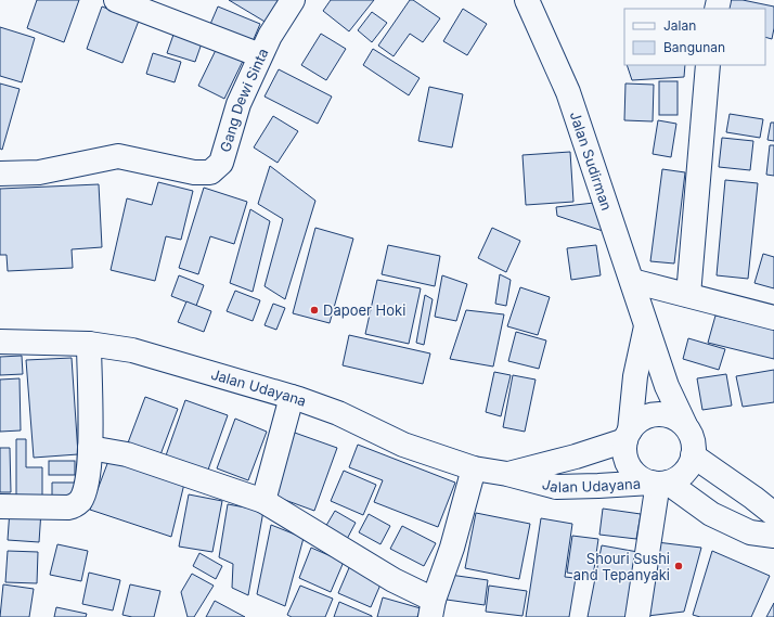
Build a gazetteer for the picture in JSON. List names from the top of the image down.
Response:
{
  "streets": {
    "street": ["Gang Dewi Sinta", "Jalan Sudirman", "Jalan Udayana"]
  },
  "crossings": [
    ["Jalan Sudirman", "Jalan Udayana"]
  ],
  "places": ["Dapoer Hoki", "Shouri Sushi and Tepanyaki"],
  "legend": ["Jalan", "Bangunan"]
}
